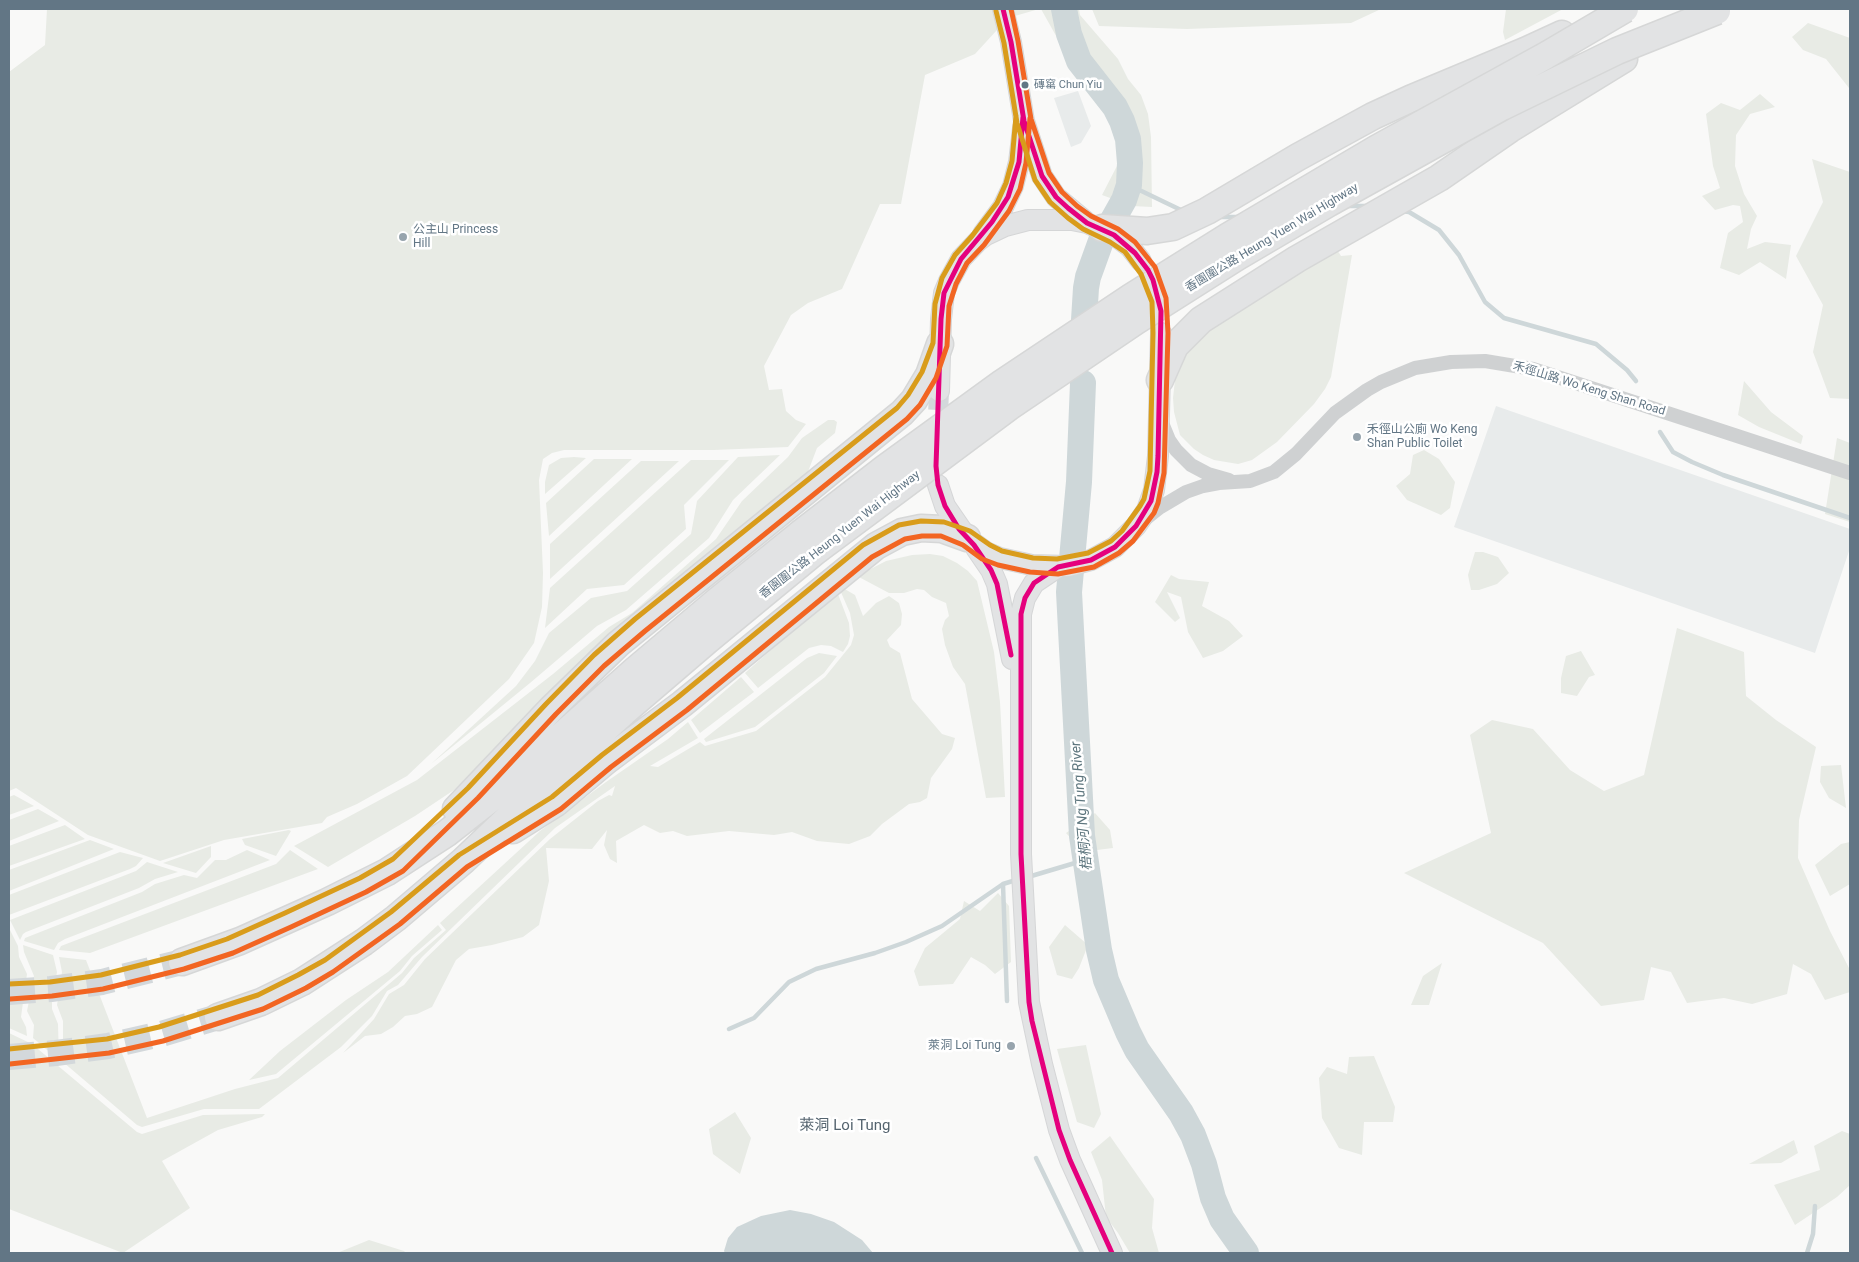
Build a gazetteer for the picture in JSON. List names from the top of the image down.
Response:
{
  "streets": {
    "highway": ["香園圍公路 Heung Yuen Wai Highway"],
    "street": ["禾徑山路 Wo Keng Shan Road"]
  },
  "districts": ["萊洞 Loi Tung"],
  "water": ["梧桐河 Ng Tung River"],
  "places": [
    "磚窰 Chun Yiu",
    "公主山 Princess Hill",
    "禾徑山公廁 Wo Keng Shan Public Toilet",
    "萊洞 Loi Tung"
  ]
}
